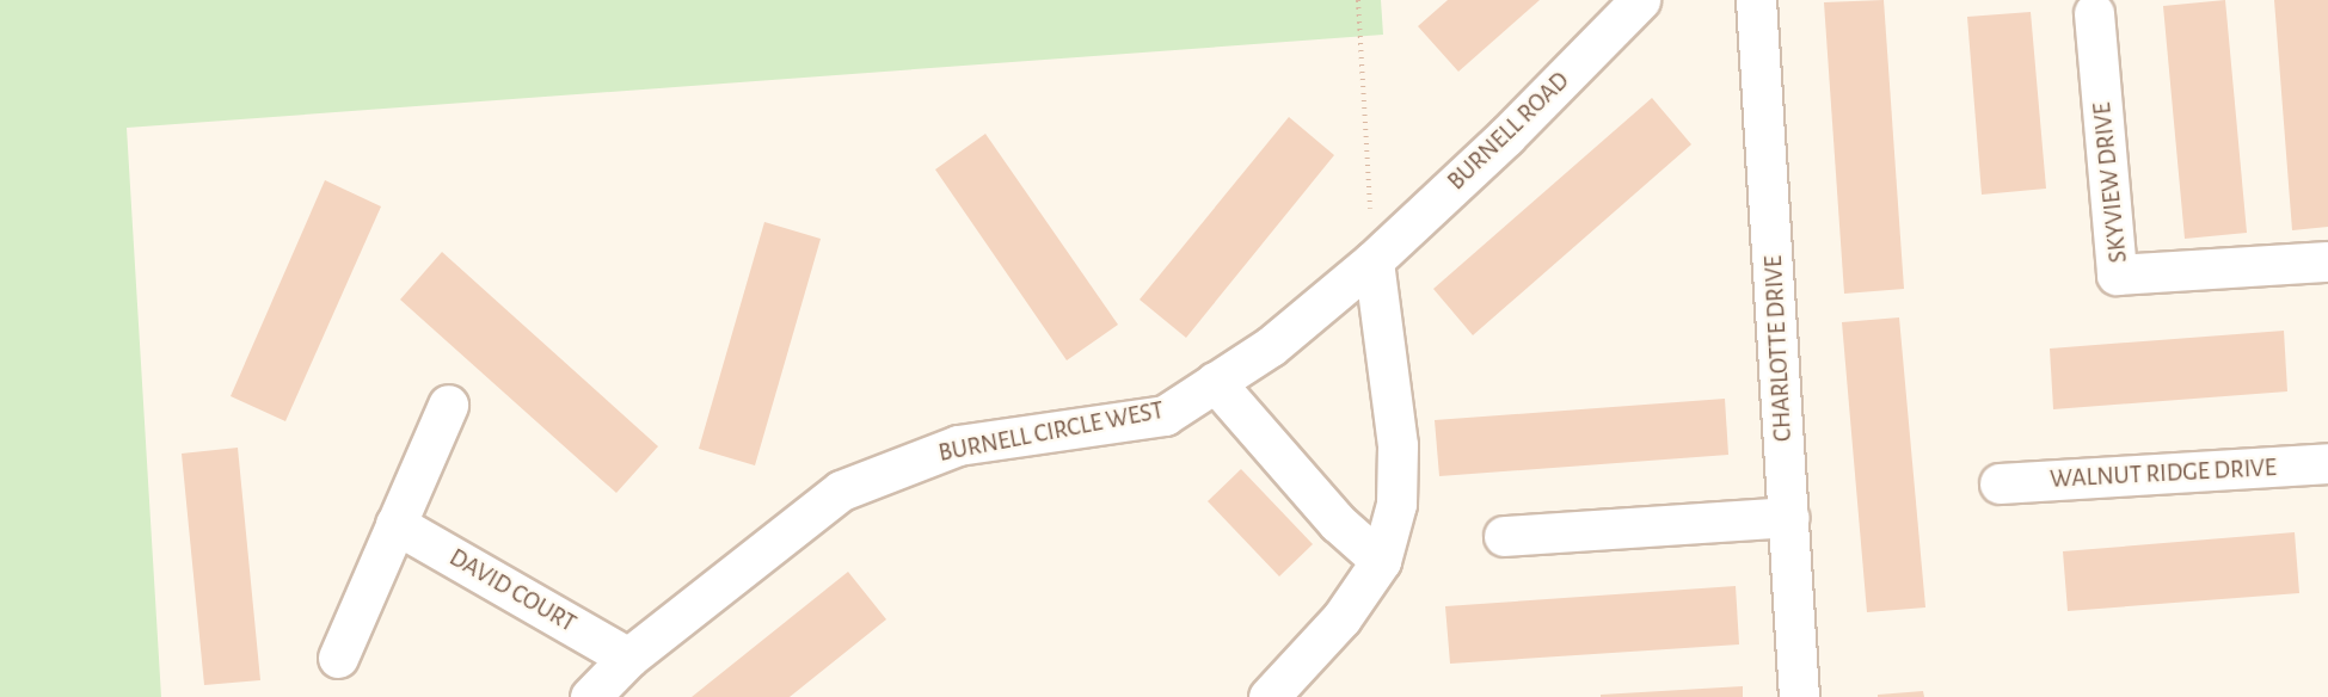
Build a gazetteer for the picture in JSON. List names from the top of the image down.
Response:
{
  "streets": {
    "street": [
      "BURNELL ROAD",
      "SKYVIEW DRIVE",
      "CHARLOTTE DRIVE",
      "BURNELL CIRCLE WEST",
      "WALNUT RIDGE DRIVE",
      "DAVID COURT"
    ]
  },
  "crossings": [
    ["BURNELL ROAD", "BURNELL CIRCLE WEST"],
    ["BURNELL CIRCLE WEST", "DAVID COURT"]
  ]
}
